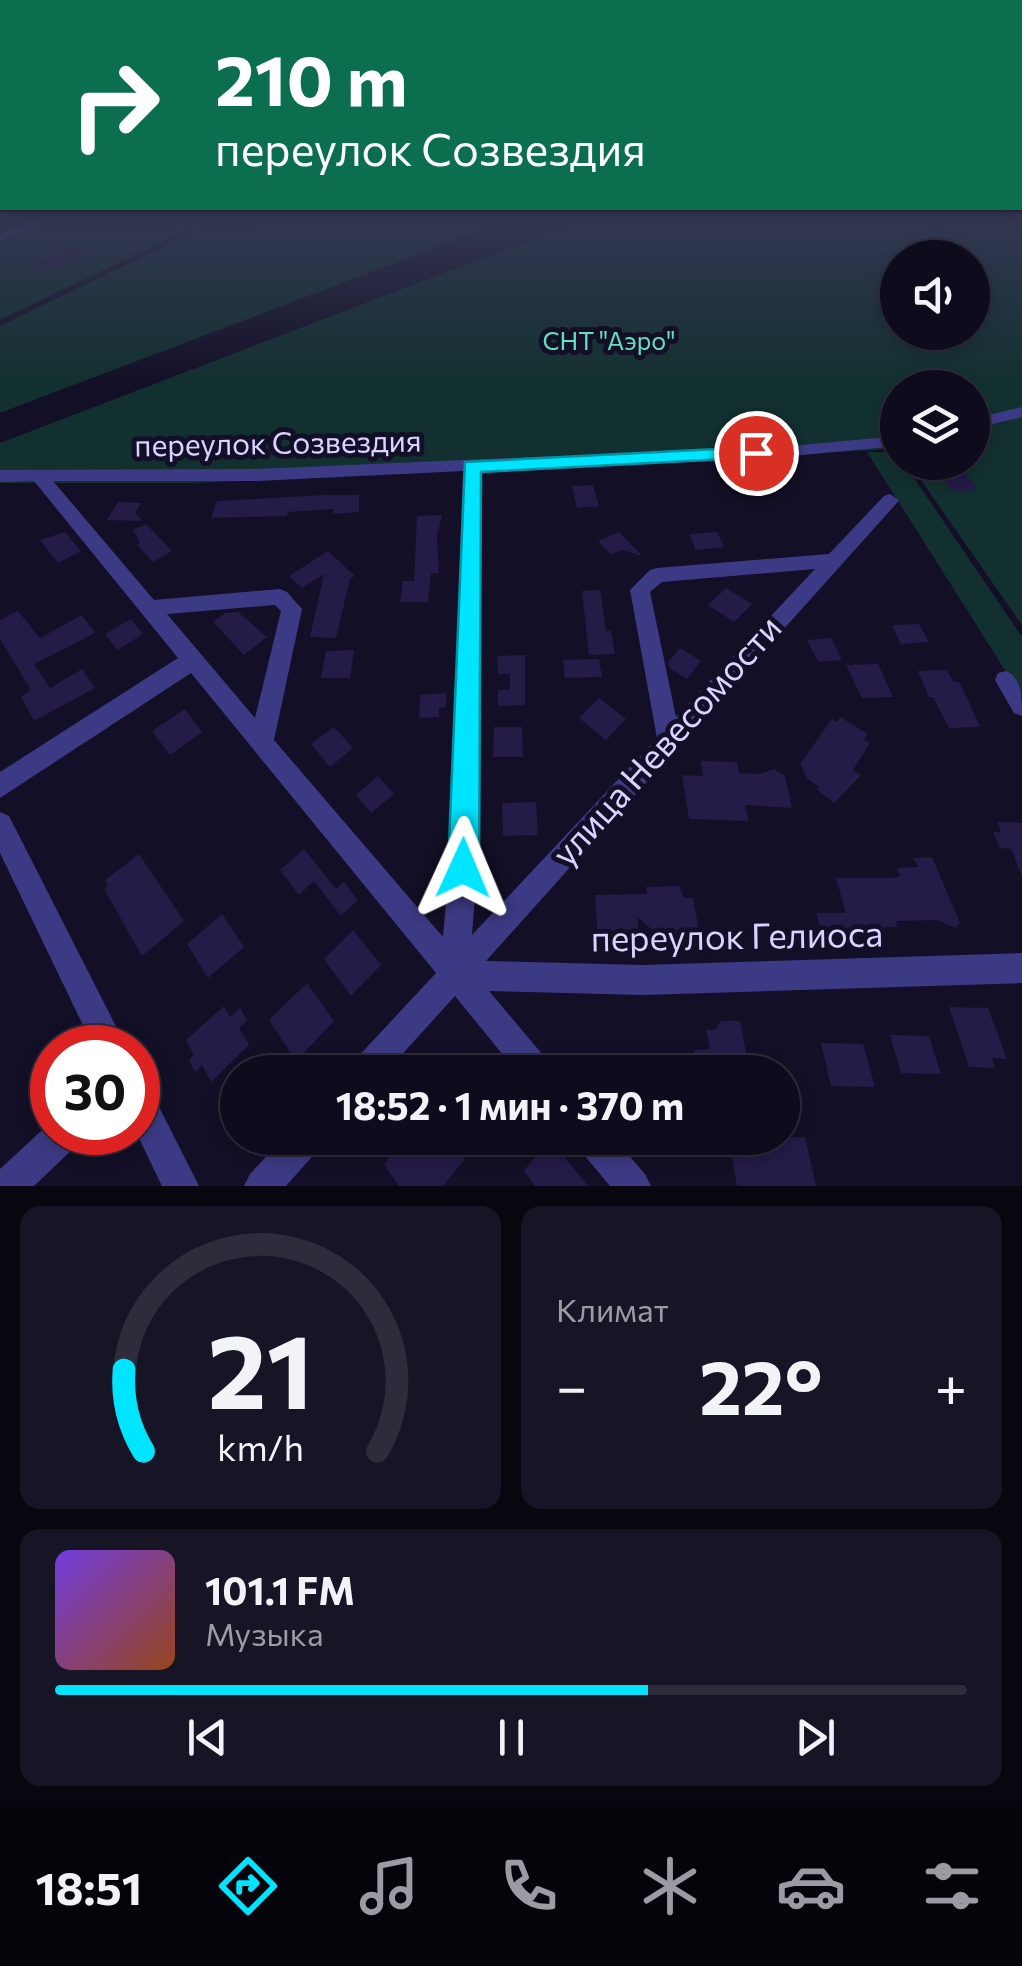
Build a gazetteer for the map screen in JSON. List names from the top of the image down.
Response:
{
  "streets": {
    "street": ["переулок Созвездия", "улица Невесомости", "переулок Гелиоса"]
  },
  "crossings": [
    ["улица Невесомости", "переулок Гелиоса"]
  ],
  "parks": ["СНТ \"Аэро\""],
  "page": {
    "turn": ["210 m", "переулок Созвездия"],
    "limit": "30",
    "trip": "18:52 · 1 мин · 370 m",
    "tile": "Климат",
    "heat": ["−", "22°", "+"],
    "song": ["101.1 FM", "Музыка"],
    "tabs": "18:51",
    "gauge": ["21", "km/h"]
  }
}
